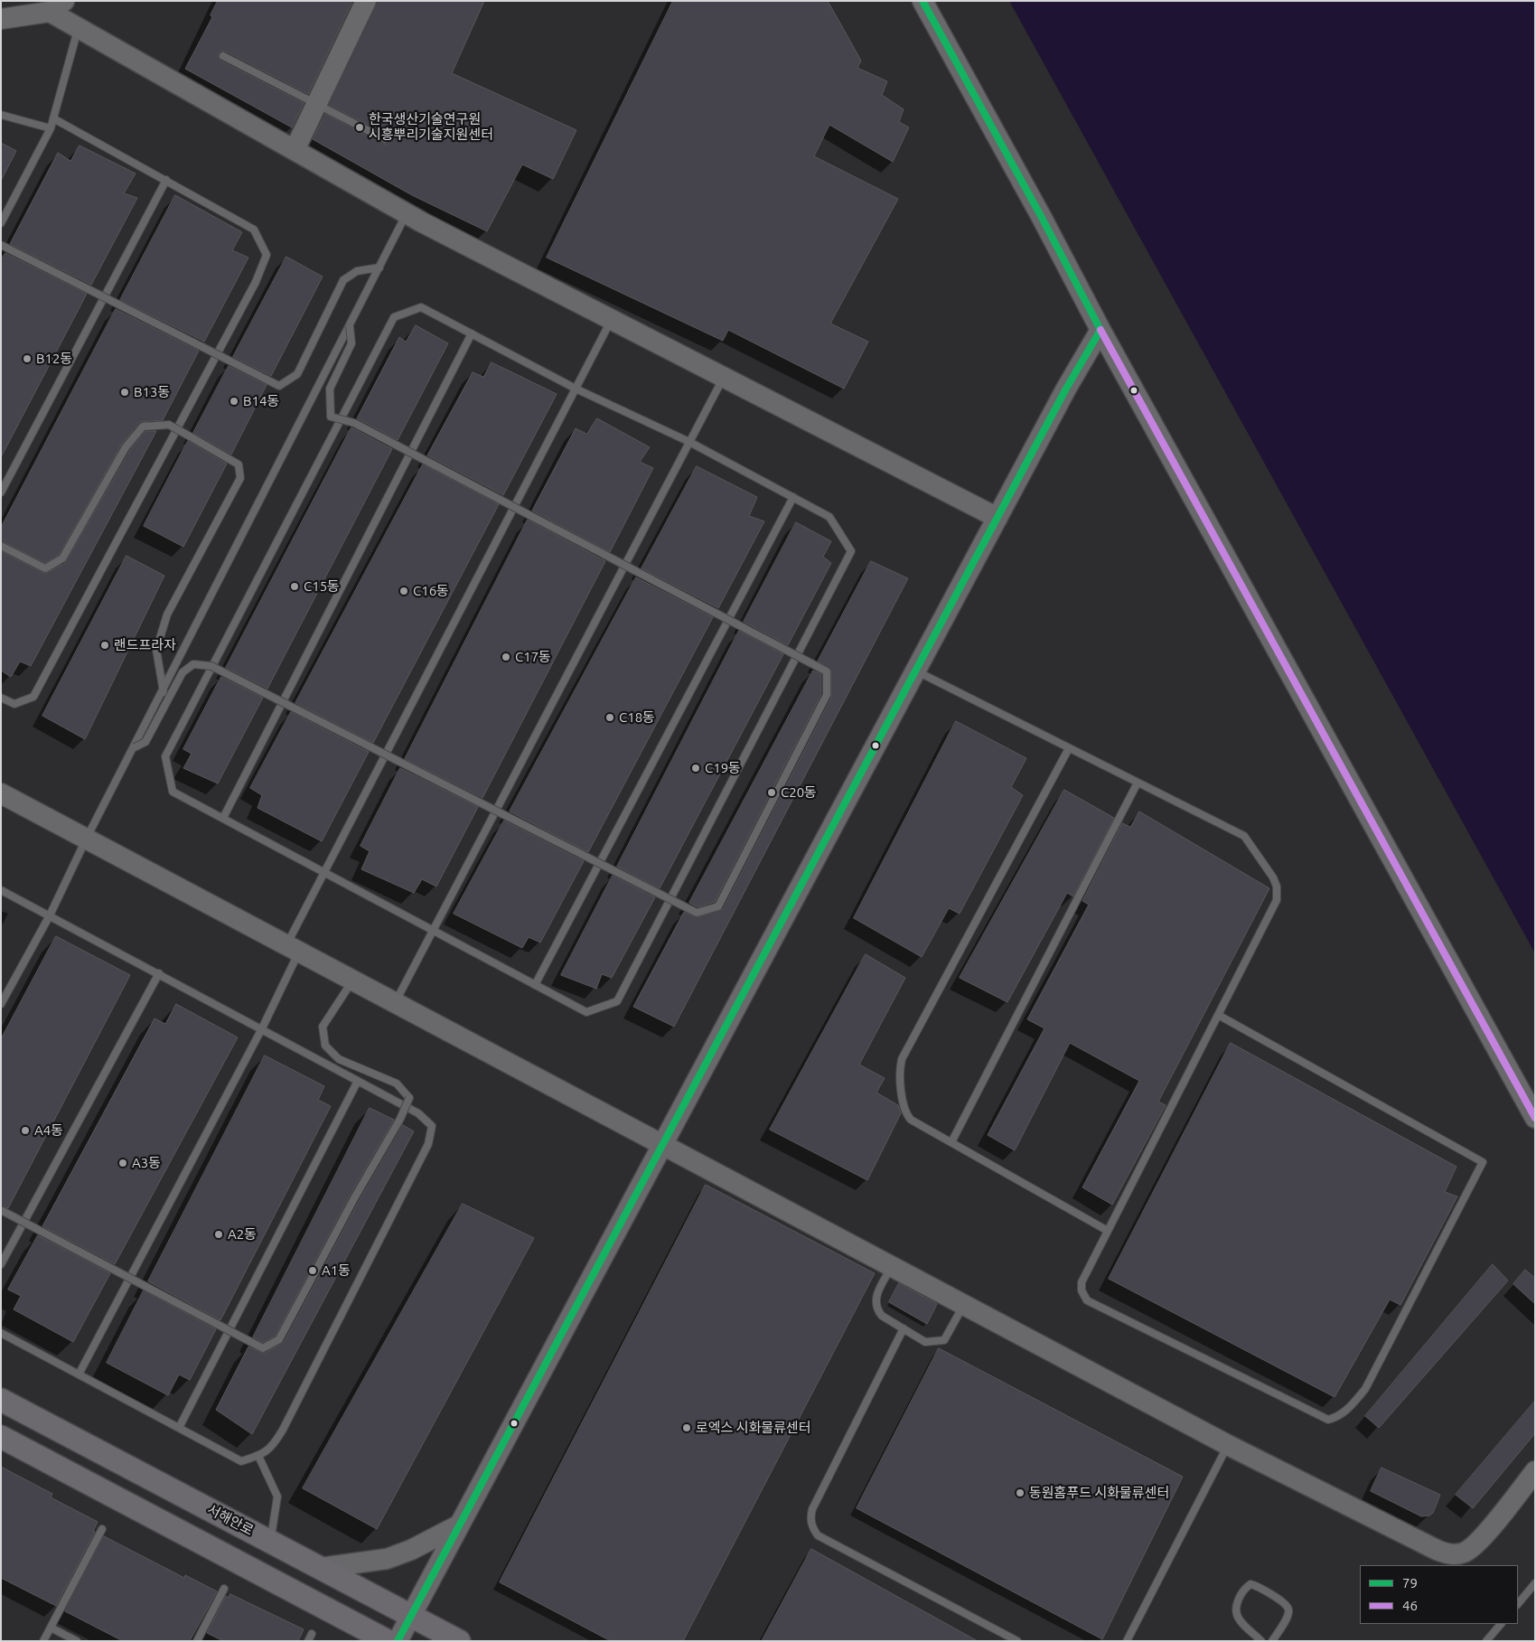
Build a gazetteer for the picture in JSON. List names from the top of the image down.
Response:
{
  "streets": {
    "main road": ["서해안로"]
  },
  "places": [
    "한국생산기술연구원 시흥뿌리기술지원센터",
    "B12동",
    "B13동",
    "B14동",
    "C15동",
    "C16동",
    "랜드프라자",
    "C17동",
    "C18동",
    "C19동",
    "C20동",
    "A4동",
    "A3동",
    "A2동",
    "A1동",
    "로엑스 시화물류센터",
    "동원홈푸드 시화물류센터"
  ],
  "lines": ["transit line 79", "transit line 46"],
  "legend": ["79", "46"]
}
